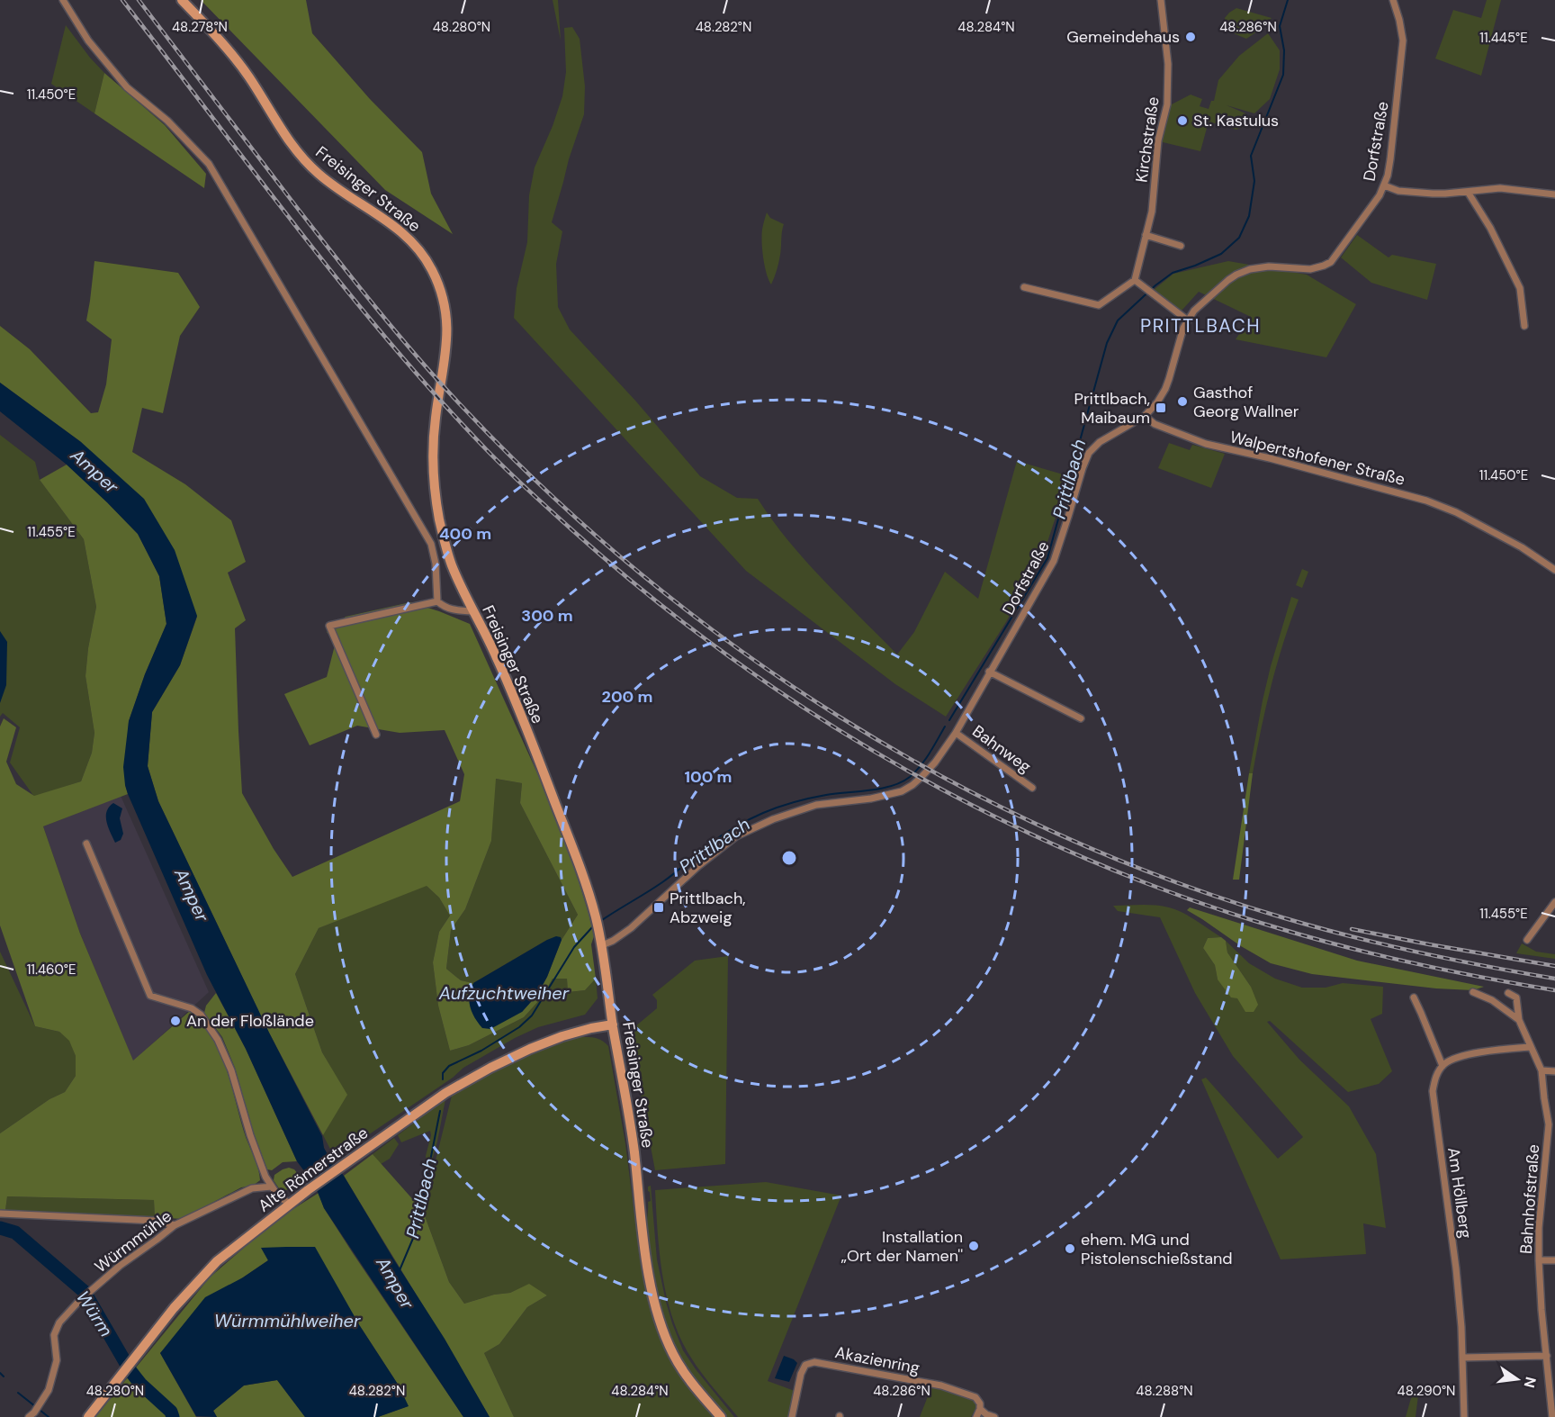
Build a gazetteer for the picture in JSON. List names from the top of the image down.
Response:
{
  "streets": {
    "main road": ["Freisinger Straße", "Alte Römerstraße"],
    "street": [
      "Kirchstraße",
      "Dorfstraße",
      "Walpertshofener Straße",
      "Bahnweg",
      "Am Höllberg",
      "Bahnhofstraße",
      "Würmmühle",
      "Akazienring"
    ]
  },
  "crossings": [
    ["Dorfstraße", "Freisinger Straße"],
    ["Dorfstraße", "Walpertshofener Straße"],
    ["Dorfstraße", "Bahnweg"],
    ["Freisinger Straße", "Alte Römerstraße"]
  ],
  "districts": ["PRITTLBACH"],
  "water": [
    "Amper",
    "Prittlbach",
    "Aufzuchtweiher",
    "Würm",
    "Würmmühlweiher"
  ],
  "places": {
    "other": [
      "Gemeindehaus",
      "St. Kastulus",
      "Gasthof Georg Wallner",
      "An der Floßlände",
      "Installation „Ort der Namen''",
      "ehem. MG und Pistolenschießstand"
    ],
    "transit": ["Prittlbach, Maibaum", "Prittlbach, Abzweig"]
  },
  "north": "right",
  "coordinates": [
    "48.278°N",
    "48.280°N",
    "48.282°N",
    "48.284°N",
    "48.286°N",
    "11.445°E",
    "11.450°E",
    "11.455°E",
    "11.460°E",
    "48.288°N",
    "48.290°N"
  ],
  "rings": [
    "400 m",
    "300 m",
    "200 m",
    "100 m"
  ]
}
